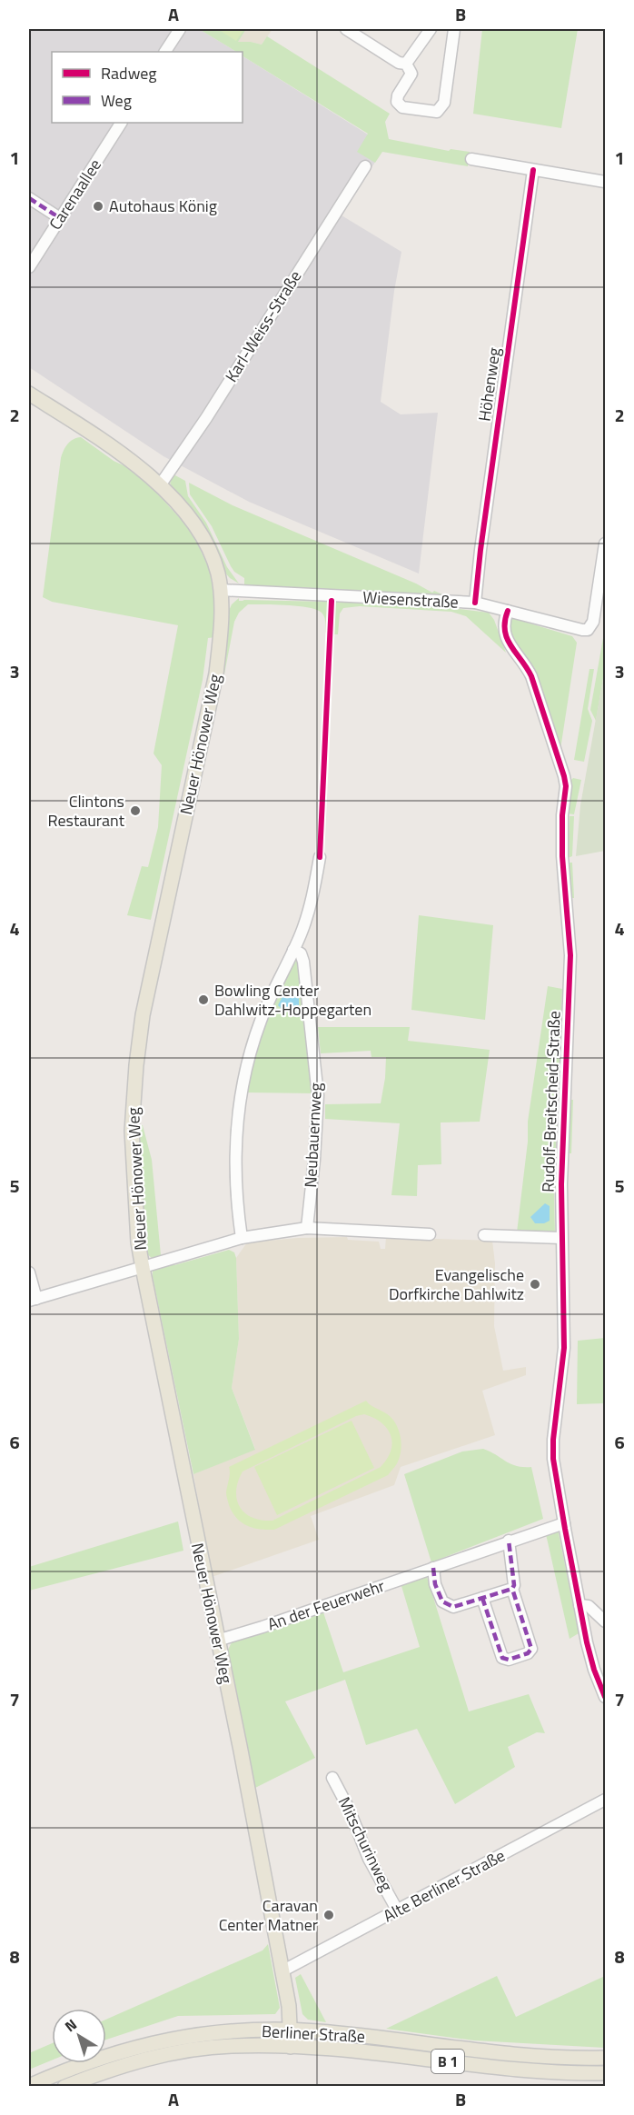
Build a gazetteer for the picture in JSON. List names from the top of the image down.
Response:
{
  "streets": {
    "main road": ["Neuer Hönower Weg", "Berliner Straße", "B 1"],
    "street": [
      "Carenaallee",
      "Karl-Weiss-Straße",
      "Höhenweg",
      "Wiesenstraße",
      "Rudolf-Breitscheid-Straße",
      "Neubauernweg",
      "An der Feuerwehr",
      "Mitschurinweg",
      "Alte Berliner Straße"
    ]
  },
  "crossings": [
    ["Karl-Weiss-Straße", "Neuer Hönower Weg"],
    ["Höhenweg", "Wiesenstraße"],
    ["Wiesenstraße", "Neuer Hönower Weg"],
    ["Wiesenstraße", "Rudolf-Breitscheid-Straße"],
    ["Neuer Hönower Weg", "An der Feuerwehr"],
    ["Neuer Hönower Weg", "Alte Berliner Straße"],
    ["Neuer Hönower Weg", "Berliner Straße"],
    ["Rudolf-Breitscheid-Straße", "An der Feuerwehr"],
    ["Mitschurinweg", "Alte Berliner Straße"]
  ],
  "places": [
    "Autohaus König",
    "Clintons Restaurant",
    "Bowling Center Dahlwitz-Hoppegarten",
    "Evangelische Dorfkirche Dahlwitz",
    "Caravan Center Matner"
  ],
  "legend": ["Radweg", "Weg"],
  "north": "top left",
  "grid": {
    "columns": ["A", "B"],
    "rows": [
      "1",
      "2",
      "3",
      "4",
      "5",
      "6",
      "7",
      "8"
    ]
  }
}
